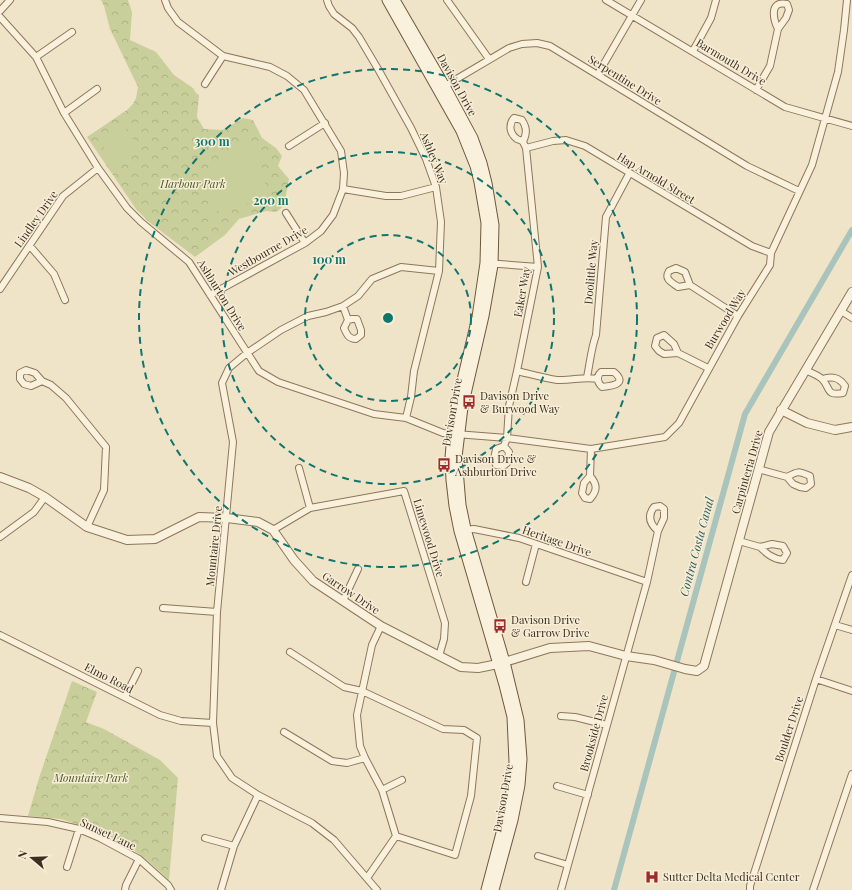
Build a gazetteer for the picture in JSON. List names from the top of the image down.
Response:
{
  "streets": {
    "main road": ["Davison Drive"],
    "street": [
      "Barmouth Drive",
      "Serpentine Drive",
      "Ashley Way",
      "Hap Arnold Street",
      "Lindley Drive",
      "Westbourne Drive",
      "Doolittle Way",
      "Eaker Way",
      "Ashburton Drive",
      "Burwood Way",
      "Carpinteria Drive",
      "Limewood Drive",
      "Heritage Drive",
      "Mountaire Drive",
      "Garrow Drive",
      "Elmo Road",
      "Boulder Drive",
      "Brookside Drive",
      "Sunset Lane"
    ]
  },
  "crossings": [
    ["Barmouth Drive", "Burwood Way"],
    ["Serpentine Drive", "Davison Drive"],
    ["Serpentine Drive", "Burwood Way"],
    ["Davison Drive", "Ashburton Drive"],
    ["Davison Drive", "Burwood Way"],
    ["Davison Drive", "Heritage Drive"],
    ["Davison Drive", "Garrow Drive"],
    ["Ashley Way", "Ashburton Drive"],
    ["Ashley Way", "Mountaire Drive"],
    ["Hap Arnold Street", "Doolittle Way"],
    ["Hap Arnold Street", "Eaker Way"],
    ["Hap Arnold Street", "Burwood Way"],
    ["Lindley Drive", "Ashburton Drive"],
    ["Westbourne Drive", "Ashburton Drive"],
    ["Eaker Way", "Burwood Way"],
    ["Ashburton Drive", "Burwood Way"],
    ["Ashburton Drive", "Mountaire Drive"],
    ["Carpinteria Drive", "Garrow Drive"],
    ["Limewood Drive", "Garrow Drive"],
    ["Heritage Drive", "Brookside Drive"],
    ["Mountaire Drive", "Elmo Road"],
    ["Garrow Drive", "Brookside Drive"]
  ],
  "water": ["Contra Costa Canal"],
  "parks": ["Harbour Park", "Mountaire Park"],
  "places": {
    "bus stop": ["Davison Drive & Burwood Way", "Davison Drive & Ashburton Drive", "Davison Drive & Garrow Drive"],
    "hospital": ["Sutter Delta Medical Center"]
  },
  "north": "left",
  "rings": ["300 m", "200 m", "100 m"]
}
